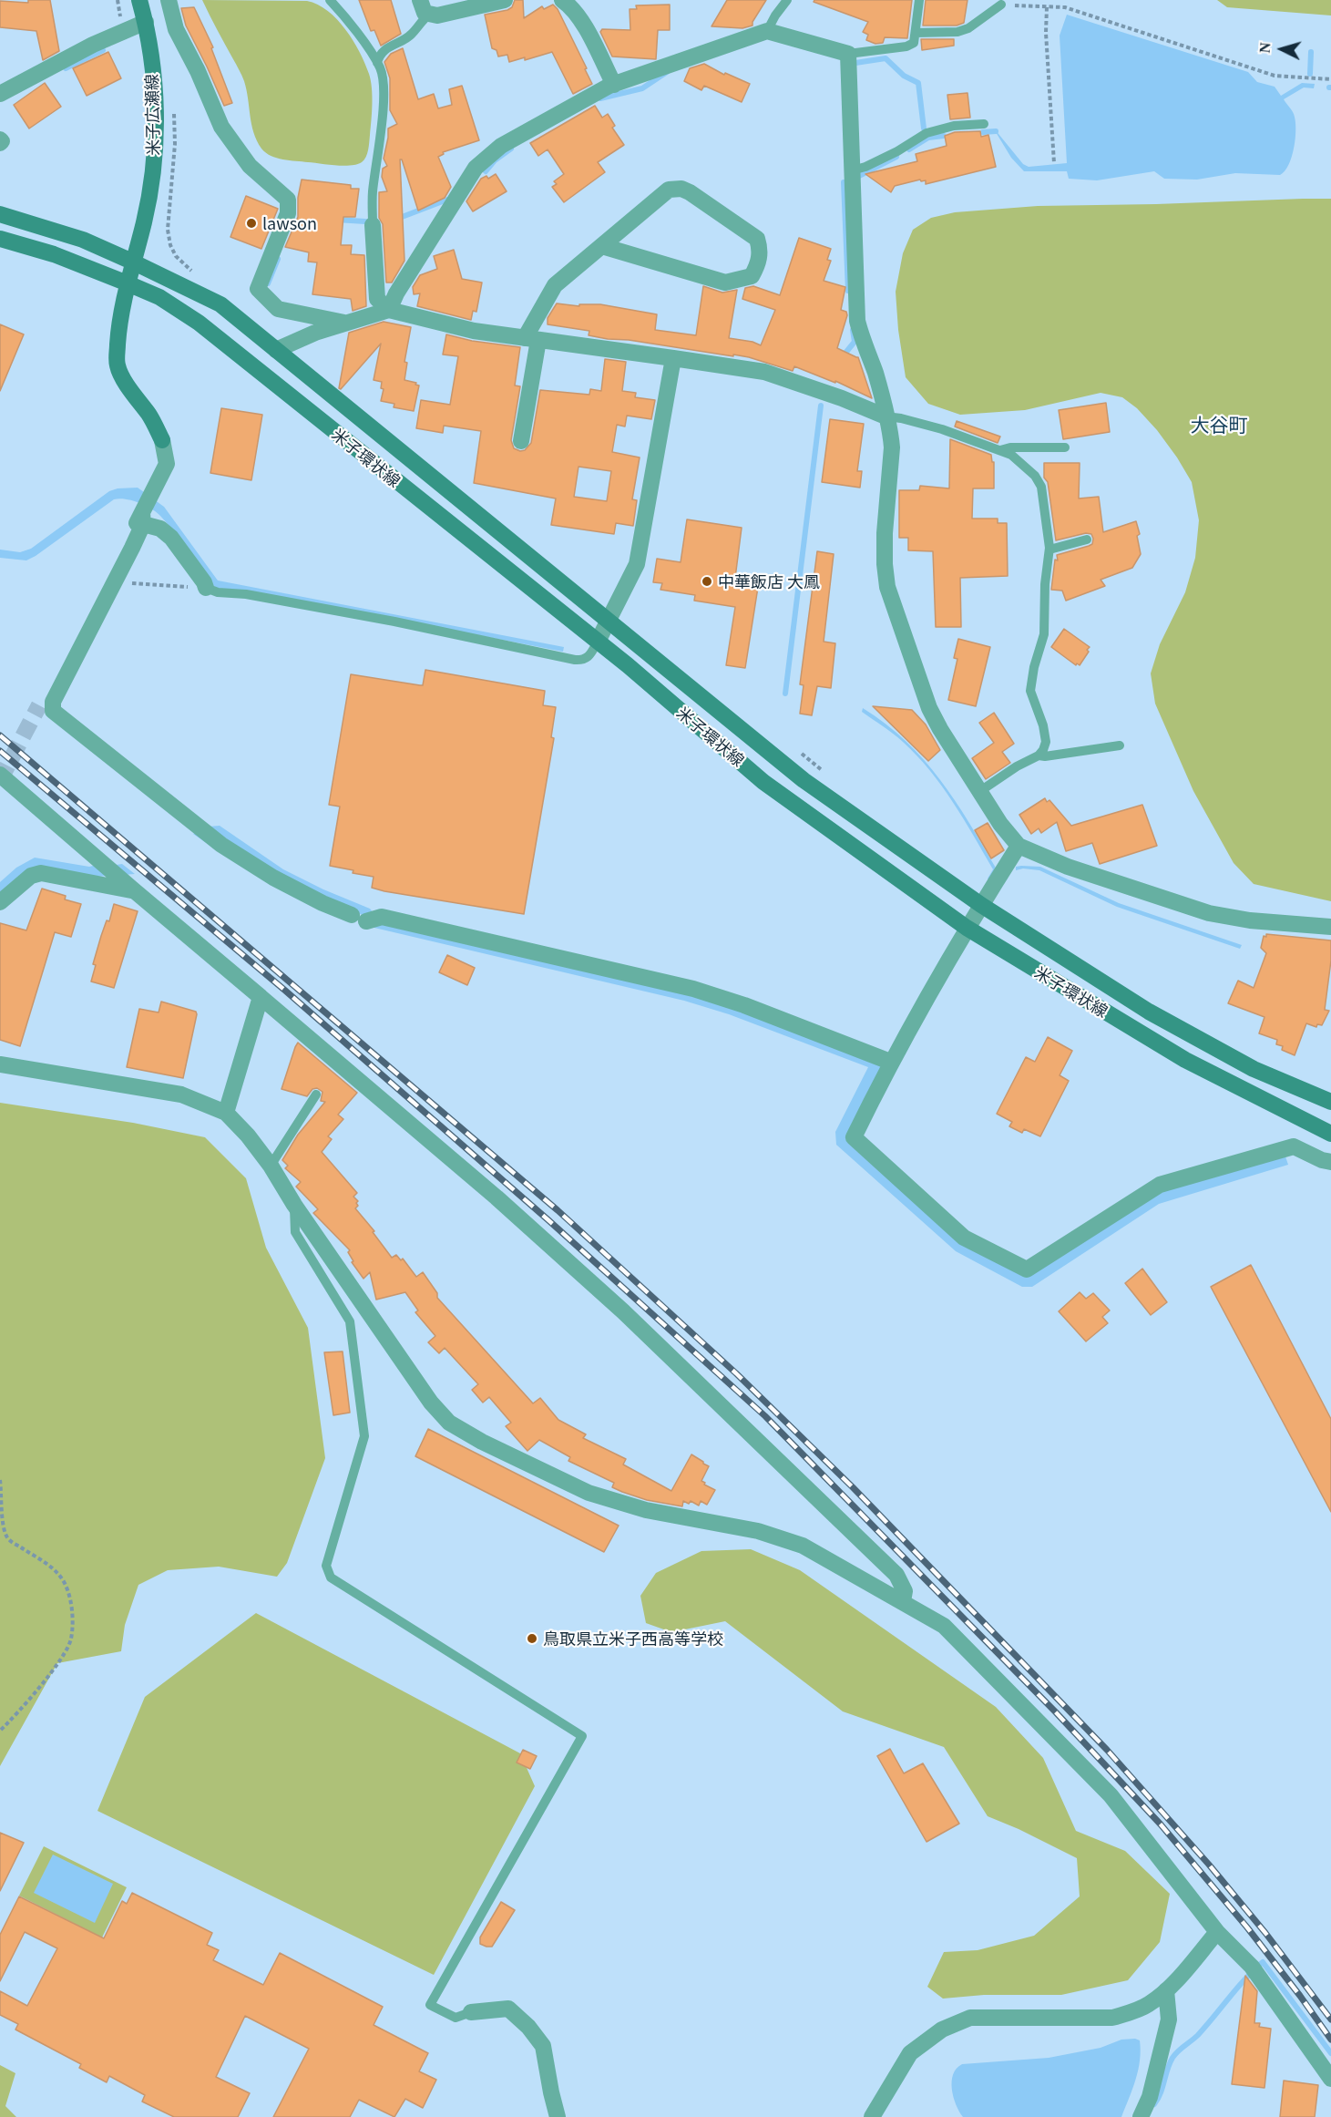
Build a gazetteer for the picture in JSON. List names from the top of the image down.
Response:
{
  "streets": {
    "main road": ["米子広瀬線", "米子環状線"]
  },
  "crossings": [
    ["米子広瀬線", "米子環状線"]
  ],
  "districts": ["大谷町"],
  "places": ["lawson", "中華飯店 大鳳", "鳥取県立米子西高等学校"],
  "north": "left"
}
